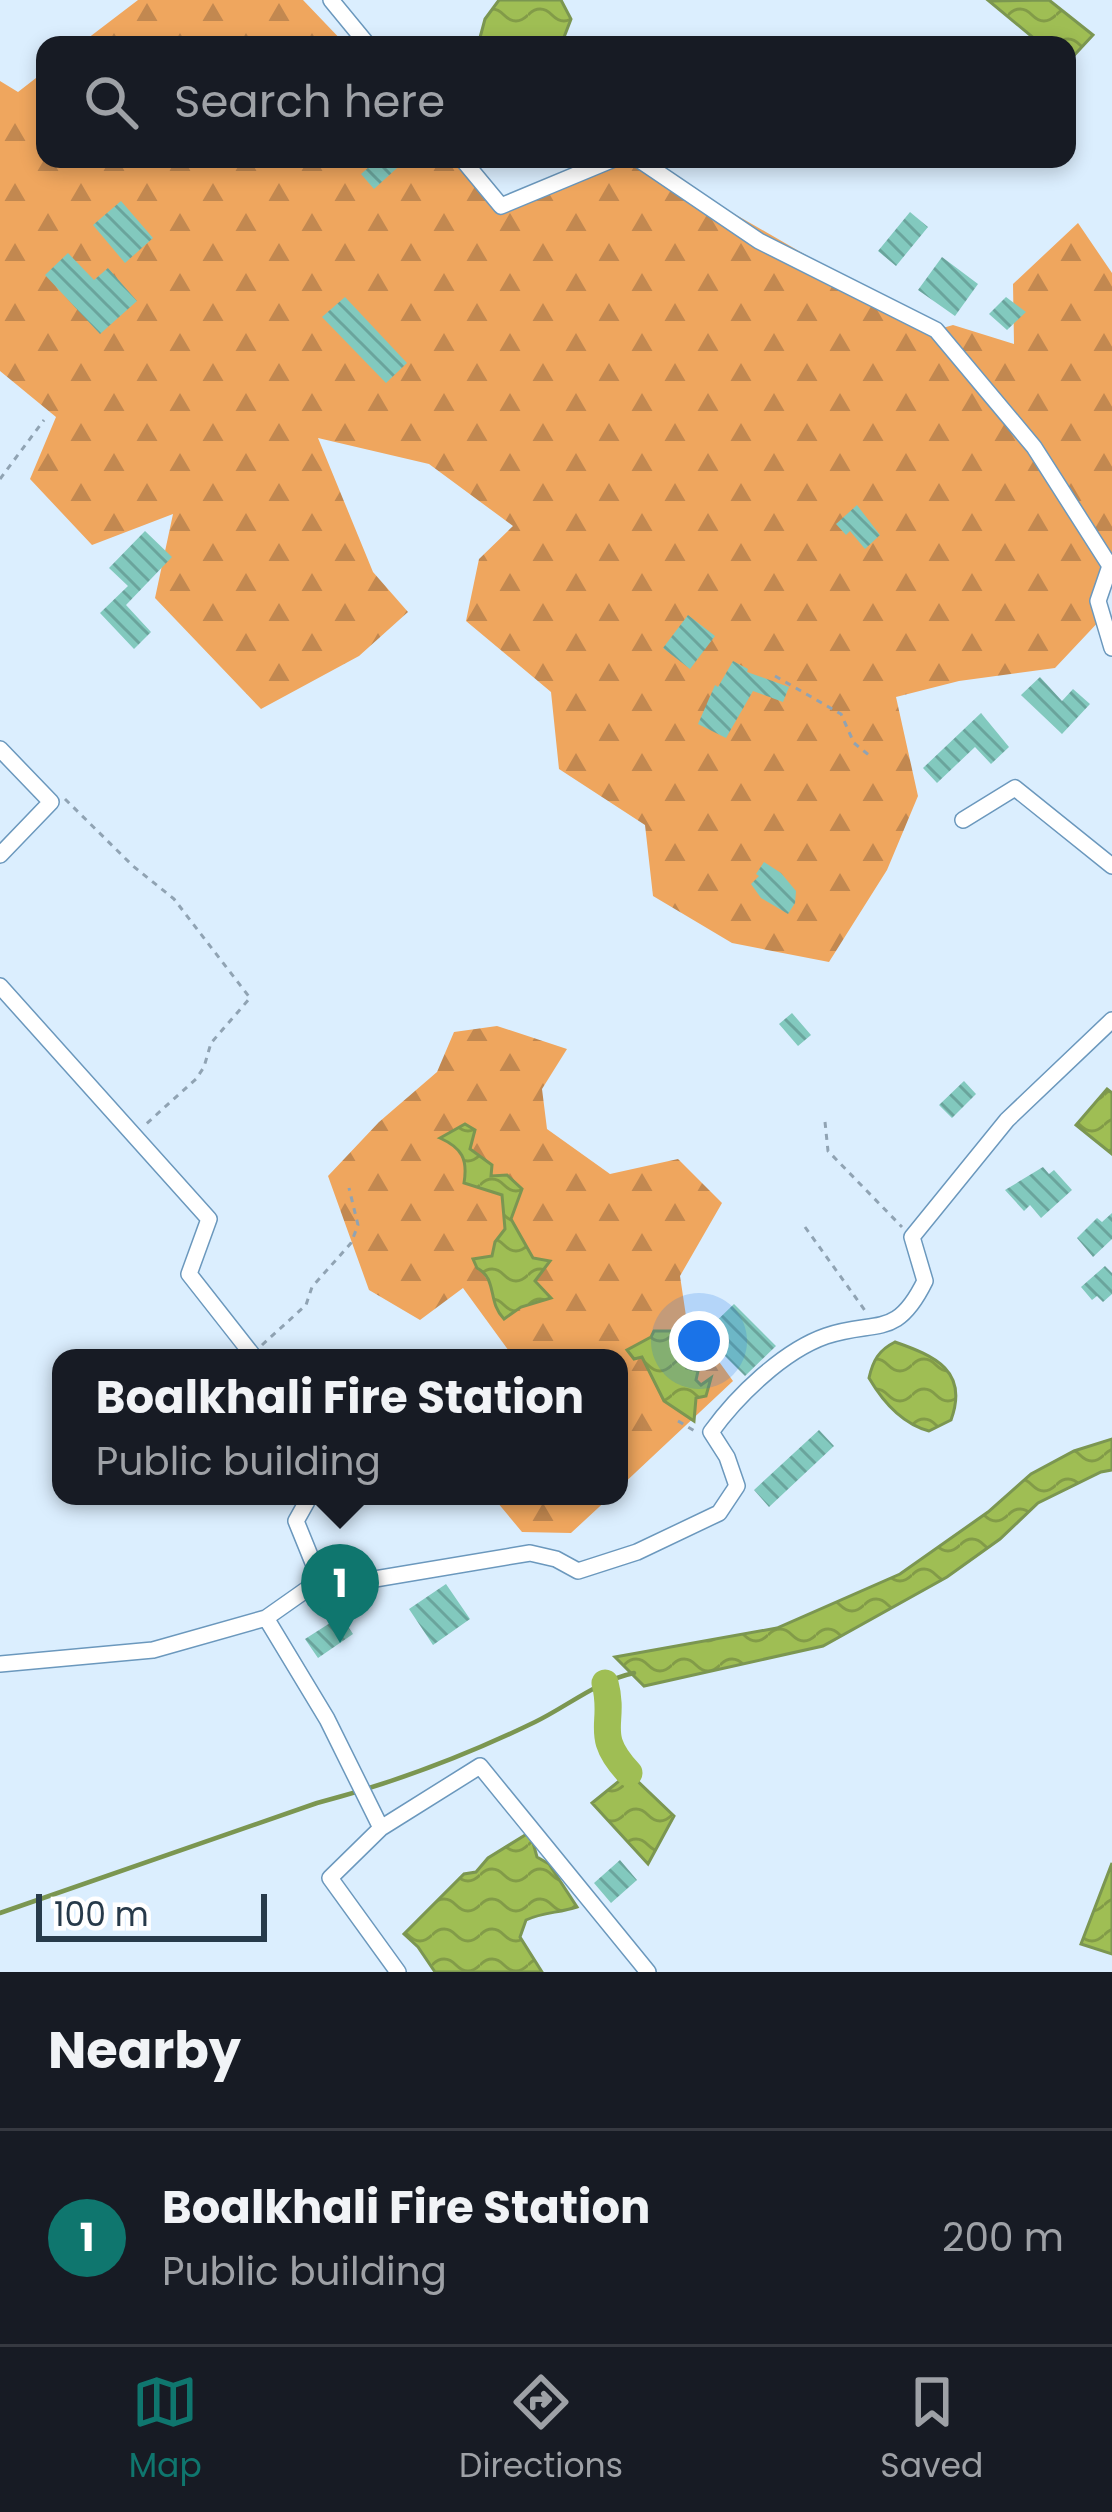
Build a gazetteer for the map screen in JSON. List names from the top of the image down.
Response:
{
  "scale_bar": "100 m",
  "page": {
    "search": "Search here",
    "popup": ["Boalkhali Fire Station", "Public building"],
    "pins": "1",
    "scale": "100 m",
    "heading": "Nearby",
    "list": [
      {
        "mark": "1",
        "name": "Boalkhali Fire Station",
        "note": "Public building",
        "value": "200 m"
      }
    ],
    "nav": ["Map", "Directions", "Saved"]
  }
}
